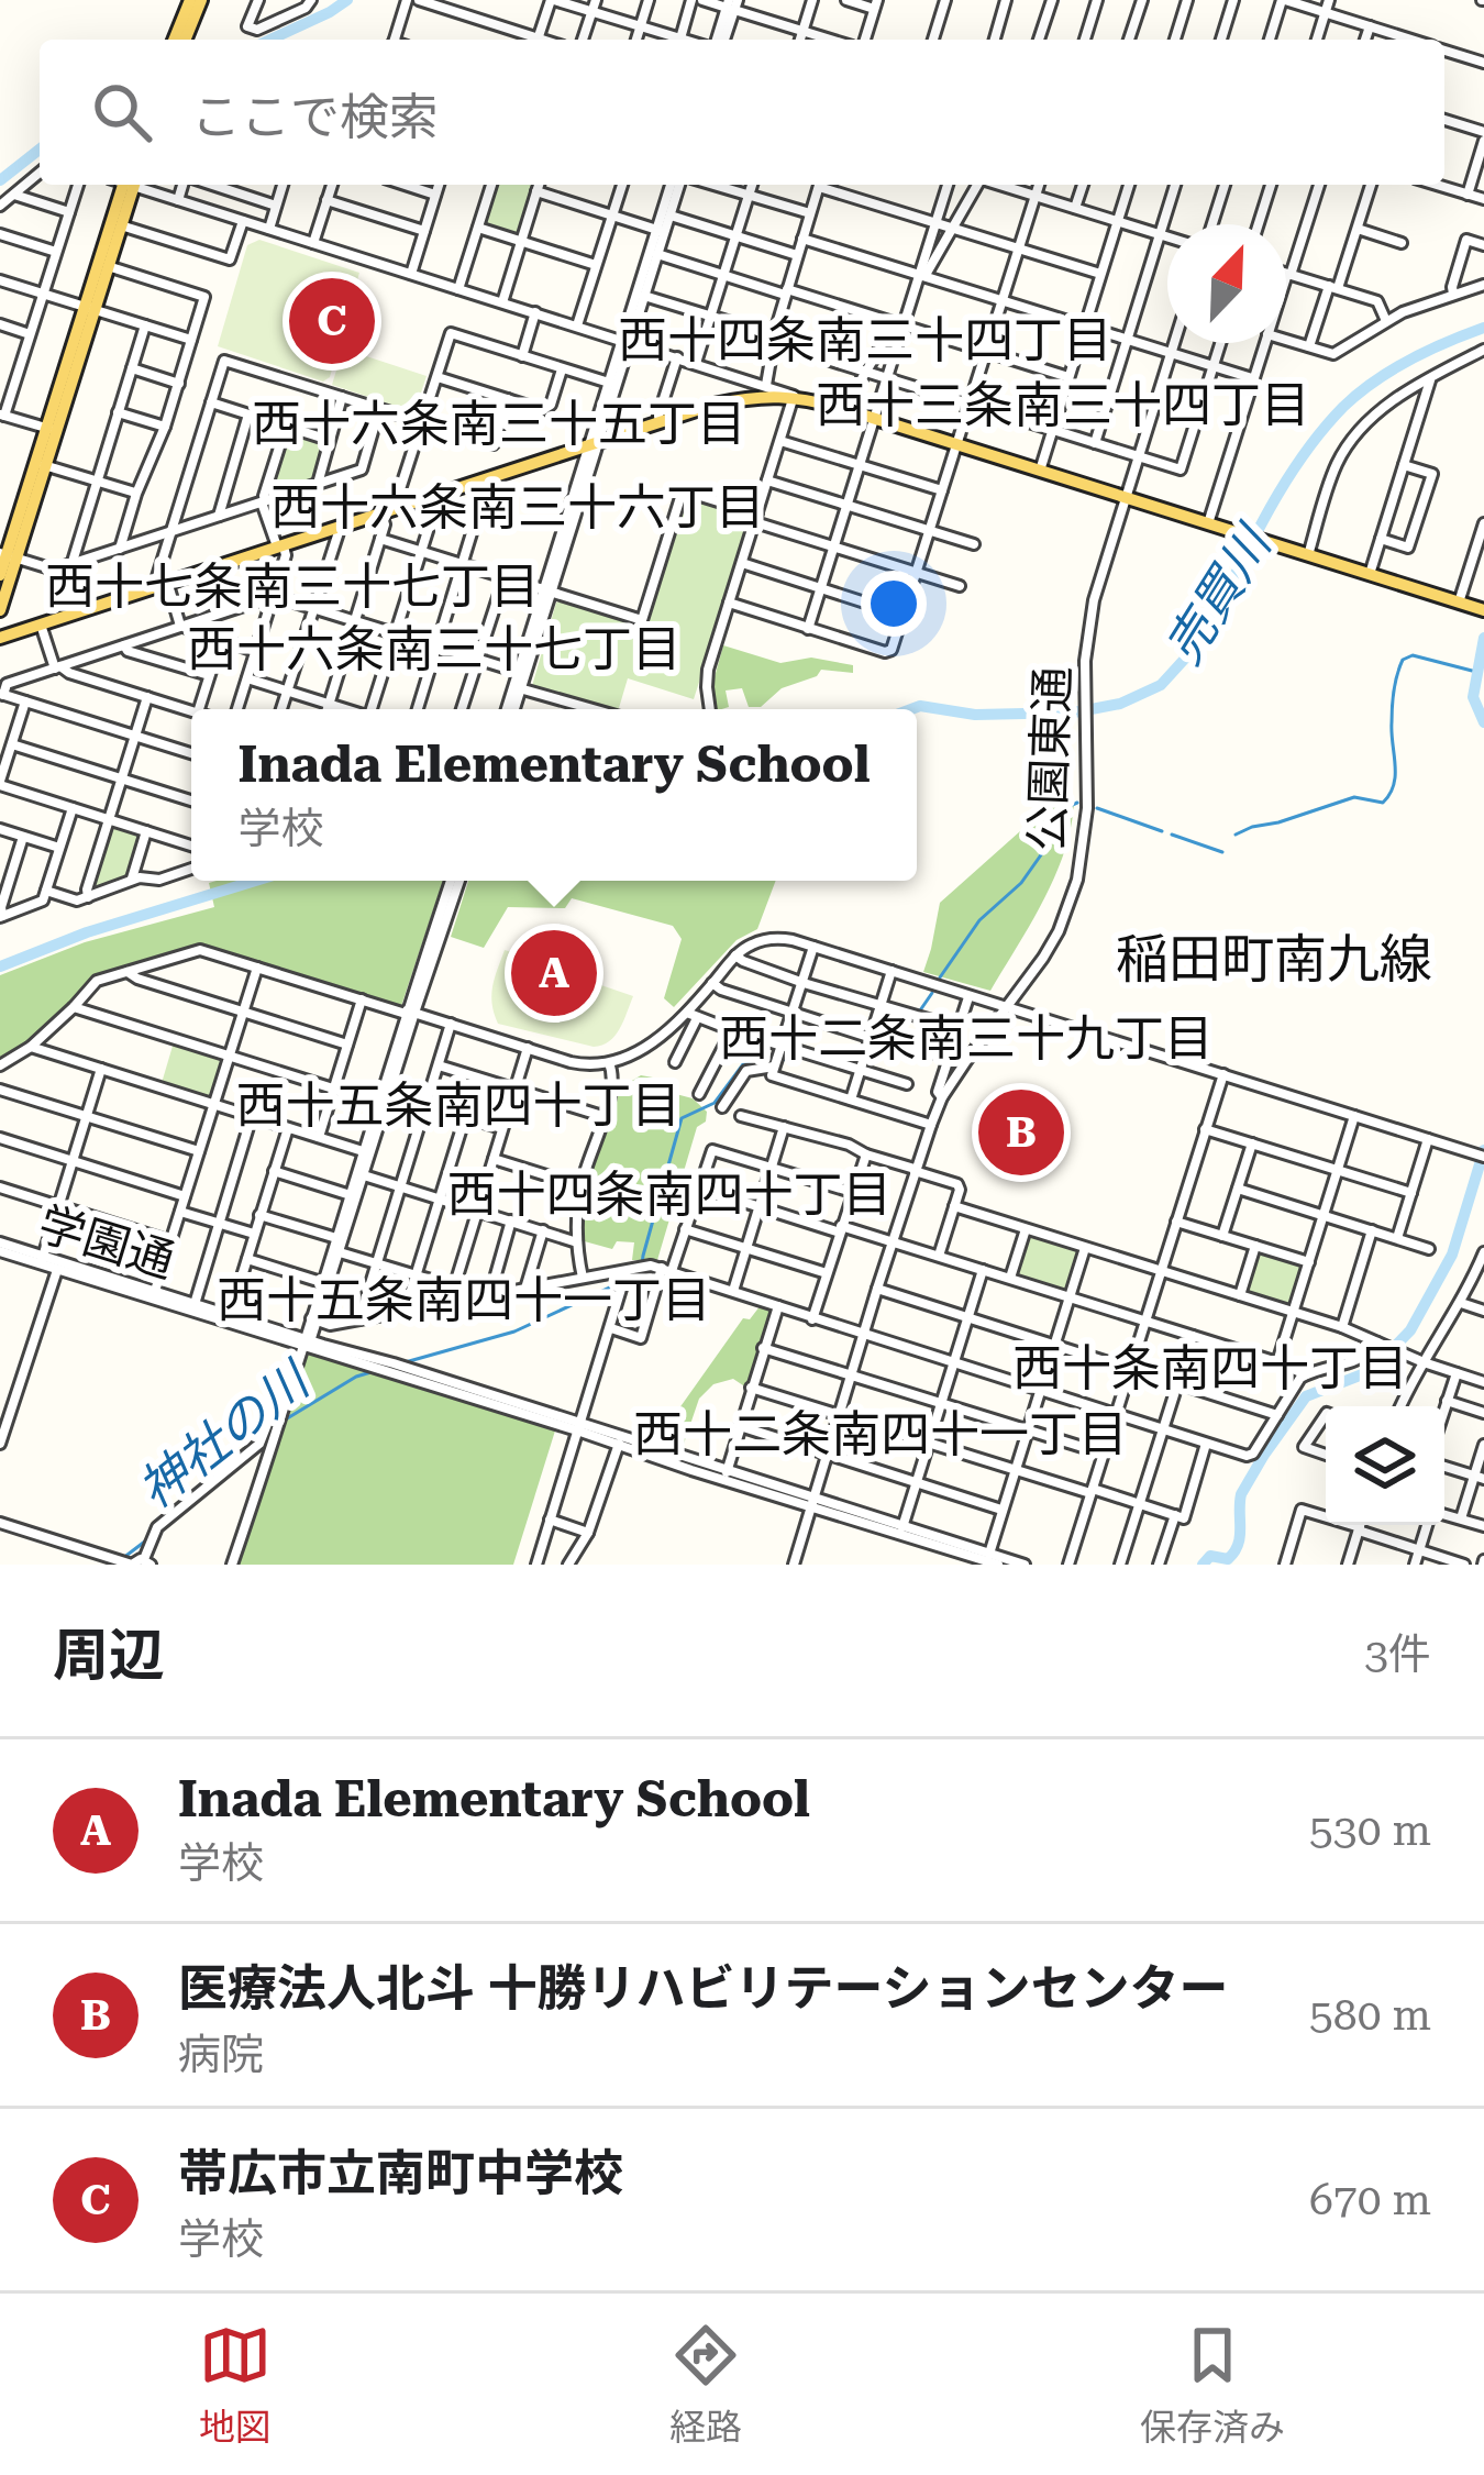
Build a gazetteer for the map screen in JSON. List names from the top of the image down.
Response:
{
  "streets": {
    "street": ["公園東通", "学園通"]
  },
  "crossings": [
    ["公園東通", "学園通"]
  ],
  "districts": [
    "西十四条南三十四丁目",
    "西十三条南三十四丁目",
    "西十六条南三十五丁目",
    "西十六条南三十六丁目",
    "西十七条南三十七丁目",
    "西十六条南三十七丁目",
    "稲田町南九線",
    "西十二条南三十九丁目",
    "西十五条南四十丁目",
    "西十四条南四十丁目",
    "西十五条南四十一丁目",
    "西十条南四十丁目",
    "西十二条南四十一丁目"
  ],
  "water": ["売買川", "神社の川"],
  "north": "top right",
  "page": {
    "search": "ここで検索",
    "pins": ["C", "A", "B"],
    "popup": ["Inada Elementary School", "学校"],
    "heading": ["周辺", "3件"],
    "list": [
      {
        "mark": "A",
        "name": "Inada Elementary School",
        "note": "学校",
        "value": "530 m"
      },
      {
        "mark": "B",
        "name": "医療法人北斗 十勝リハビリテーションセンター",
        "note": "病院",
        "value": "580 m"
      },
      {
        "mark": "C",
        "name": "帯広市立南町中学校",
        "note": "学校",
        "value": "670 m"
      }
    ],
    "nav": ["地図", "経路", "保存済み"]
  }
}
